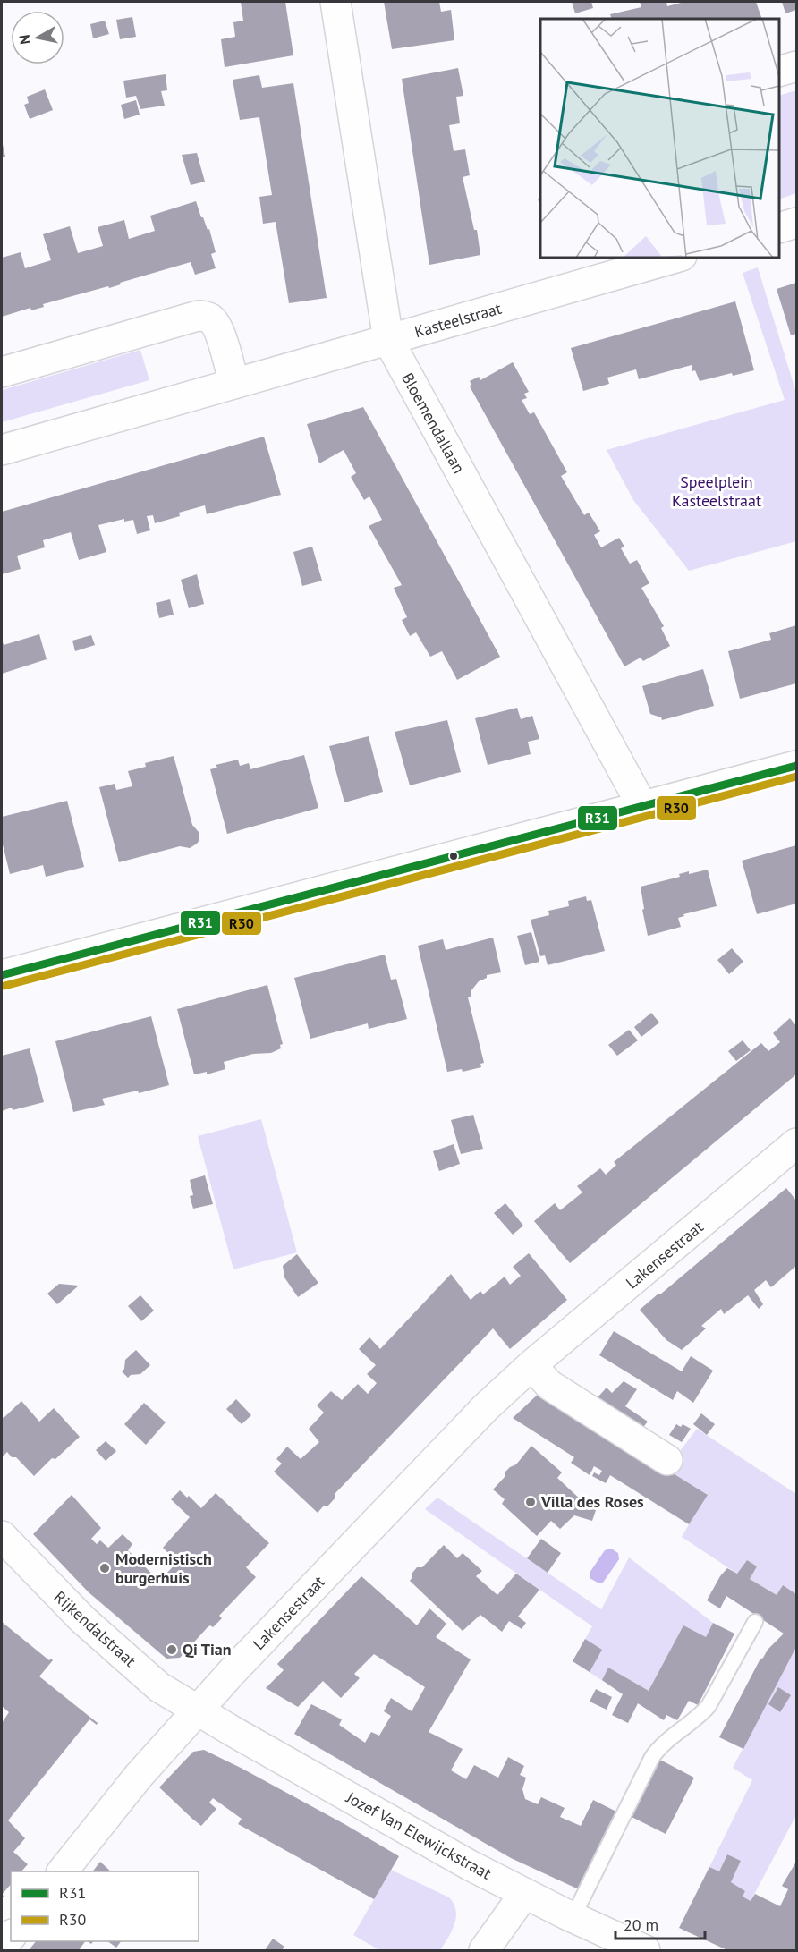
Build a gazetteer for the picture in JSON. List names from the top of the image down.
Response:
{
  "streets": {
    "street": [
      "Kasteelstraat",
      "Bloemendallaan",
      "Lakensestraat",
      "Rijkendalstraat",
      "Jozef Van Elewijckstraat"
    ]
  },
  "crossings": [
    ["Kasteelstraat", "Bloemendallaan"],
    ["Lakensestraat", "Rijkendalstraat"],
    ["Lakensestraat", "Jozef Van Elewijckstraat"],
    ["Rijkendalstraat", "Jozef Van Elewijckstraat"]
  ],
  "parks": ["Speelplein Kasteelstraat"],
  "places": ["Villa des Roses", "Modernistisch burgerhuis", "Qi Tian"],
  "lines": ["transit line R31", "transit line R30"],
  "legend": ["R31", "R30"],
  "scale_bar": "20 m",
  "north": "left"
}
